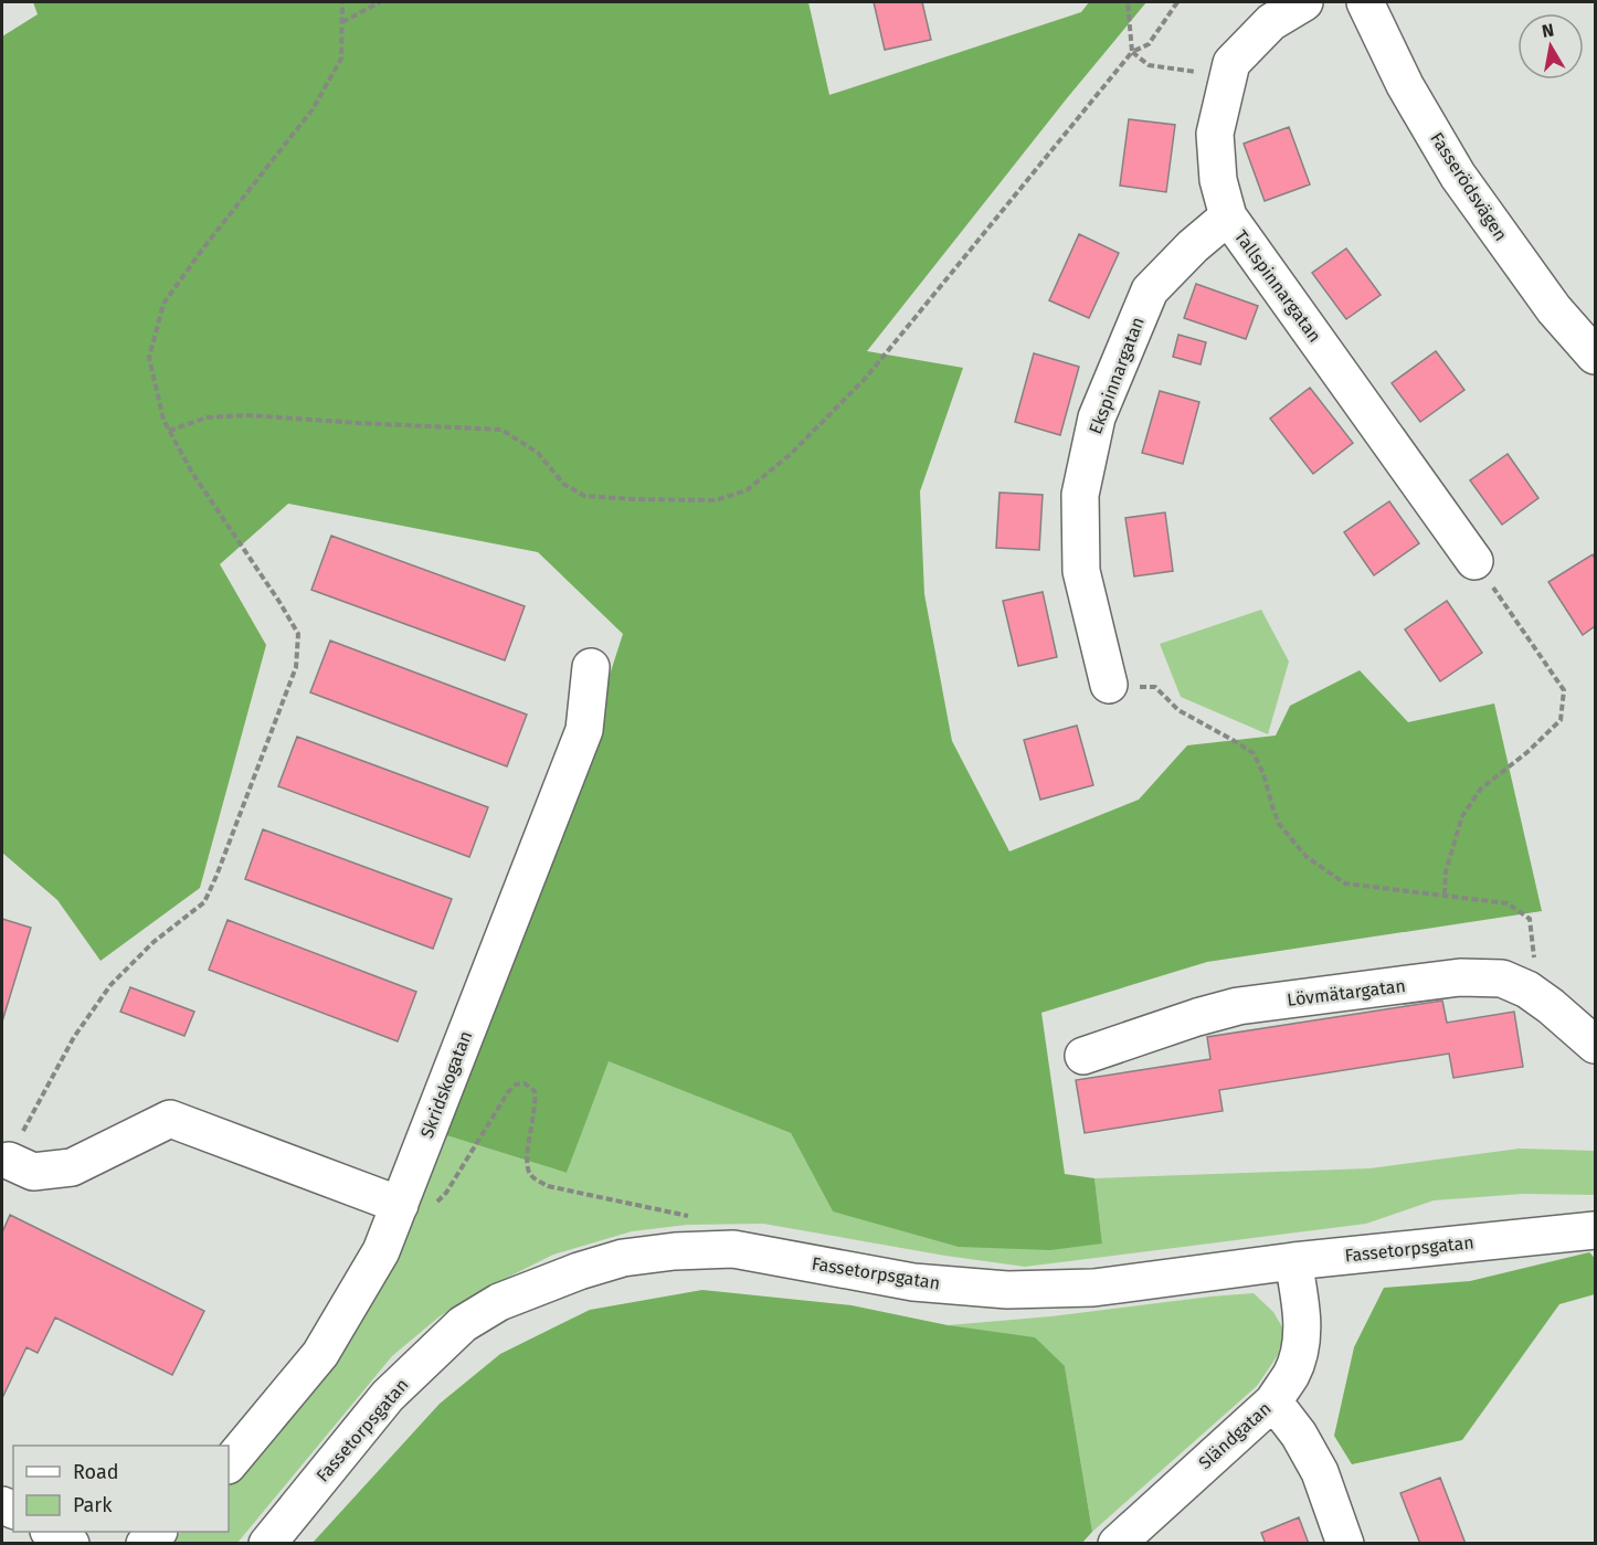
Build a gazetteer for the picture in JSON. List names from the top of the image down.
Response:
{
  "streets": {
    "street": [
      "Fasserödsvägen",
      "Tallspinnargatan",
      "Ekspinnargatan",
      "Lövmätargatan",
      "Skridskogatan",
      "Fassetorpsgatan",
      "Sländgatan"
    ]
  },
  "crossings": [
    ["Tallspinnargatan", "Ekspinnargatan"],
    ["Fassetorpsgatan", "Sländgatan"]
  ],
  "legend": ["Road", "Park"],
  "north": "top"
}
